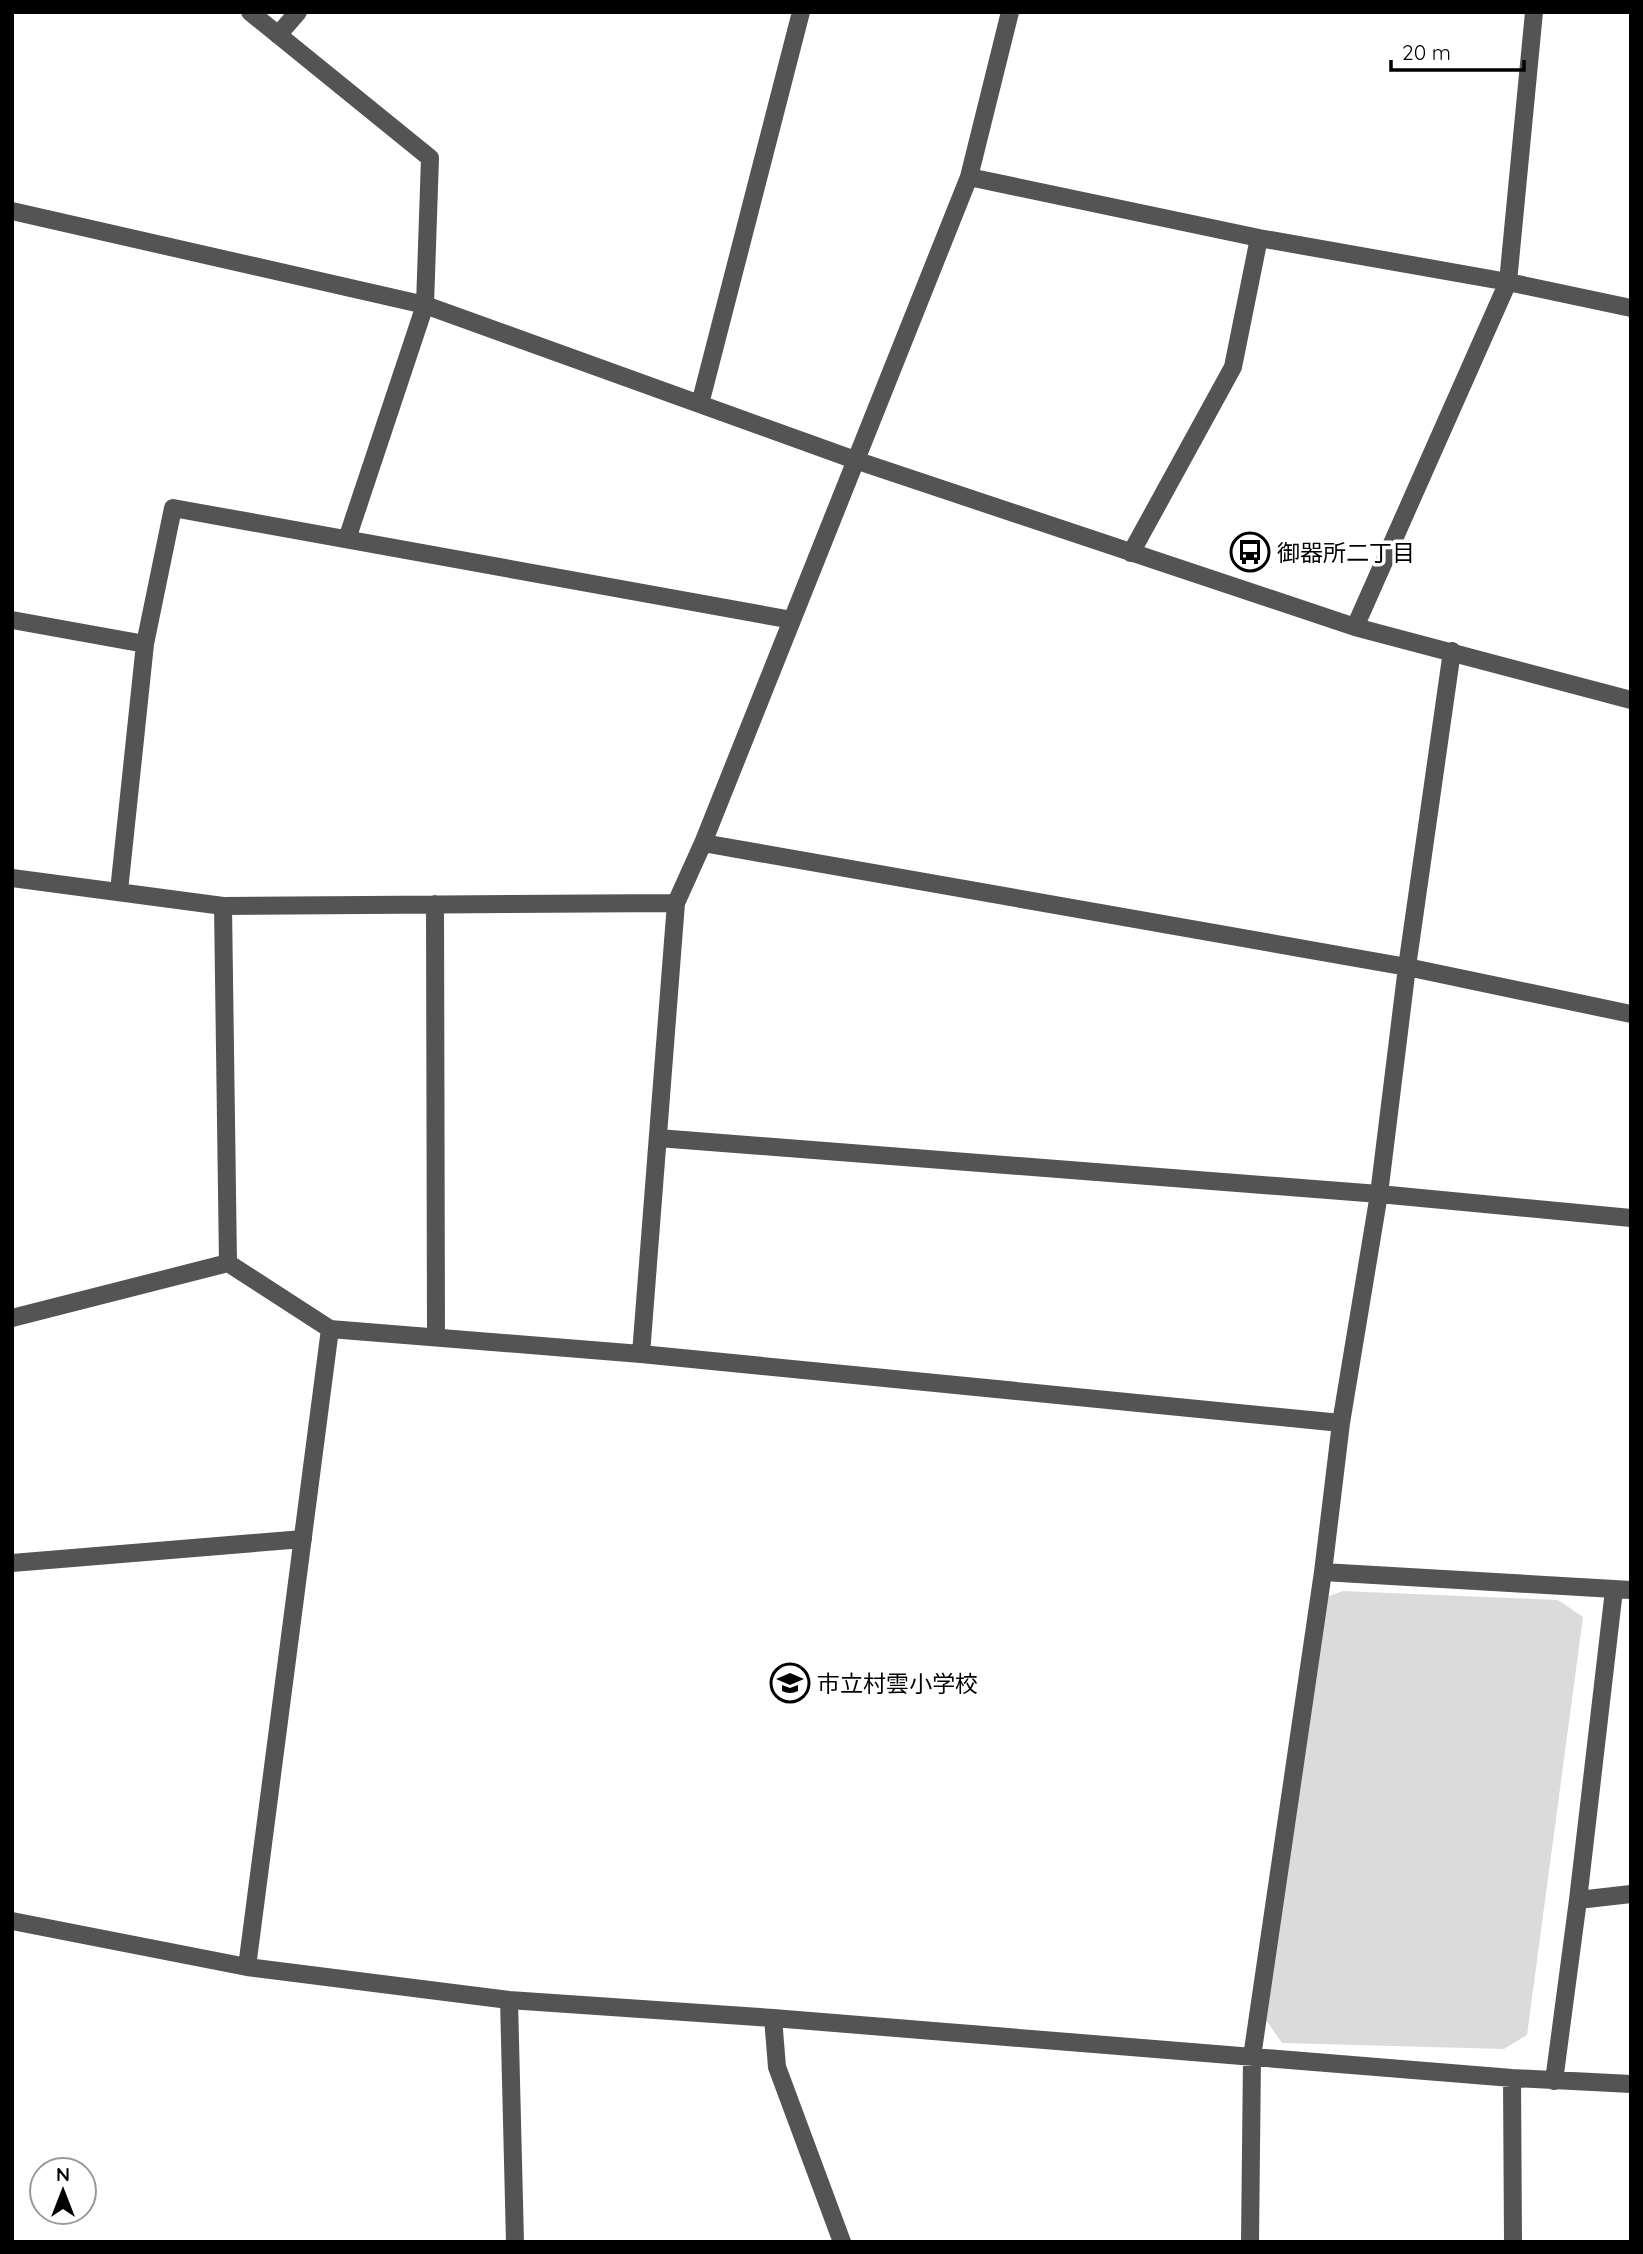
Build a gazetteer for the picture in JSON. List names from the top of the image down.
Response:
{
  "places": {
    "bus stop": ["御器所二丁目"],
    "school or university": ["市立村雲小学校"]
  },
  "scale_bar": "20 m",
  "north": "top"
}
